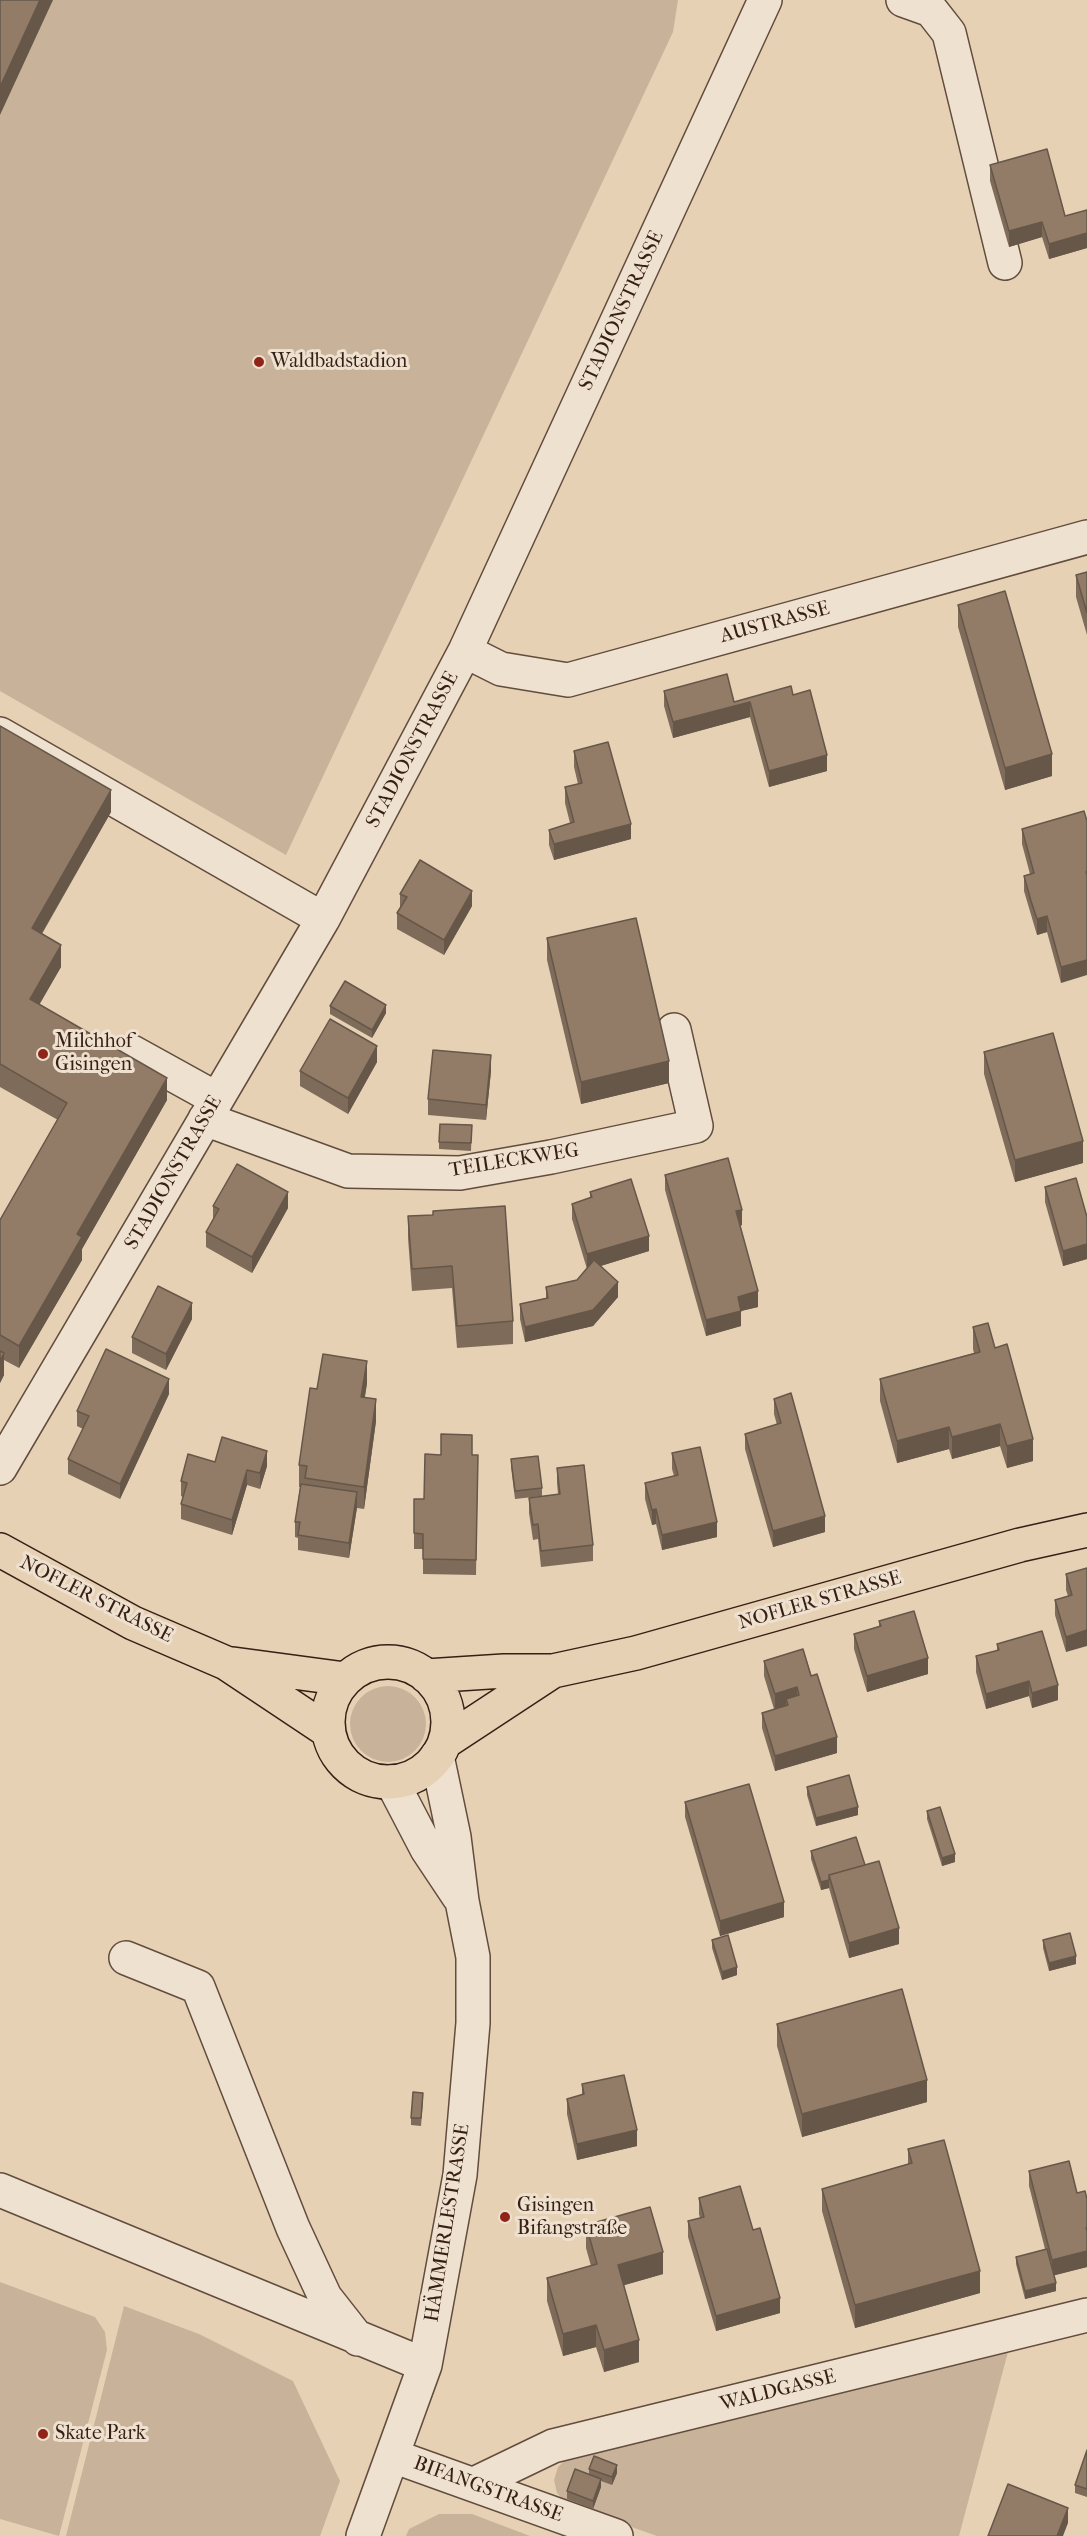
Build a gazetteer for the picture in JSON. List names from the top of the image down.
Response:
{
  "streets": {
    "main road": ["NOFLER STRASSE"],
    "street": [
      "STADIONSTRASSE",
      "AUSTRASSE",
      "TEILECKWEG",
      "HÄMMERLESTRASSE",
      "WALDGASSE",
      "BIFANGSTRASSE"
    ]
  },
  "crossings": [
    ["STADIONSTRASSE", "AUSTRASSE"],
    ["STADIONSTRASSE", "TEILECKWEG"],
    ["NOFLER STRASSE", "HÄMMERLESTRASSE"],
    ["HÄMMERLESTRASSE", "BIFANGSTRASSE"],
    ["WALDGASSE", "BIFANGSTRASSE"]
  ],
  "places": [
    "Waldbadstadion",
    "Milchhof Gisingen",
    "Gisingen Bifangstraße",
    "Skate Park"
  ]
}
